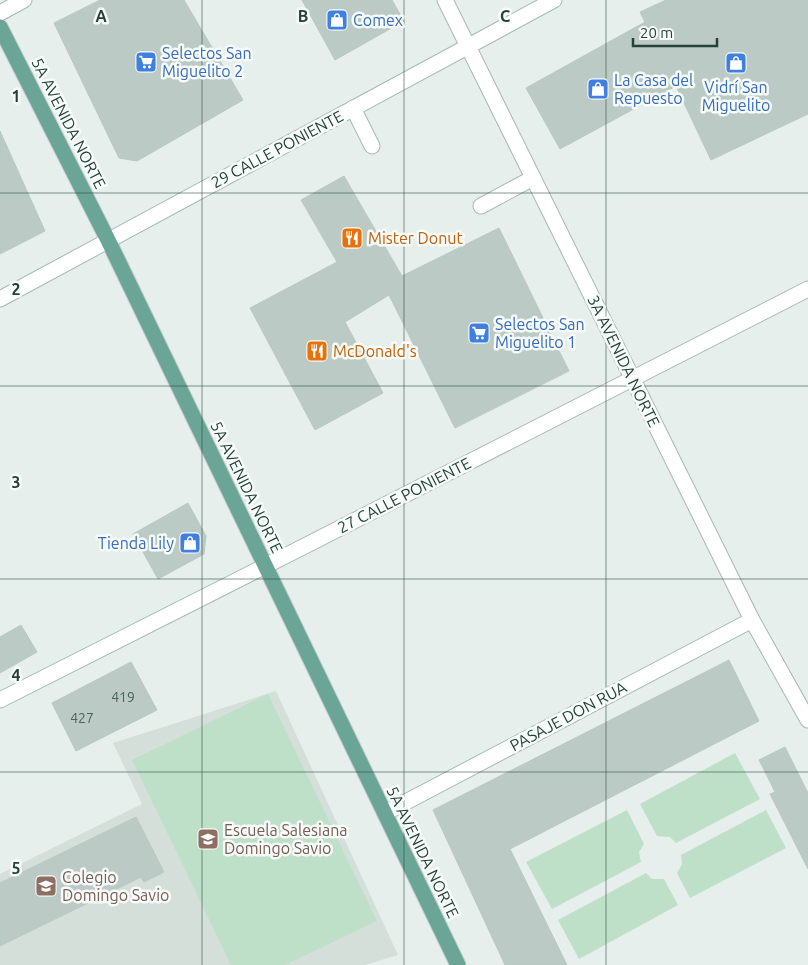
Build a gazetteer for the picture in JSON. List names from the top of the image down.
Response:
{
  "streets": {
    "main road": ["5A AVENIDA NORTE"],
    "street": [
      "29 CALLE PONIENTE",
      "3A AVENIDA NORTE",
      "27 CALLE PONIENTE",
      "PASAJE DON RUA"
    ]
  },
  "crossings": [
    ["5A AVENIDA NORTE", "29 CALLE PONIENTE"],
    ["5A AVENIDA NORTE", "27 CALLE PONIENTE"],
    ["5A AVENIDA NORTE", "PASAJE DON RUA"],
    ["29 CALLE PONIENTE", "3A AVENIDA NORTE"],
    ["3A AVENIDA NORTE", "27 CALLE PONIENTE"],
    ["3A AVENIDA NORTE", "PASAJE DON RUA"]
  ],
  "places": {
    "shop": [
      "Comex",
      "Vidrí San Miguelito",
      "La Casa del Repuesto",
      "Tienda Lily"
    ],
    "supermarket": ["Selectos San Miguelito 2", "Selectos San Miguelito 1"],
    "restaurant": ["Mister Donut", "McDonald's"],
    "school or university": ["Escuela Salesiana Domingo Savio", "Colegio Domingo Savio"]
  },
  "house_numbers": ["419", "427"],
  "scale_bar": "20 m",
  "grid": {
    "columns": ["A", "B", "C"],
    "rows": [
      "1",
      "2",
      "3",
      "4",
      "5"
    ]
  }
}
